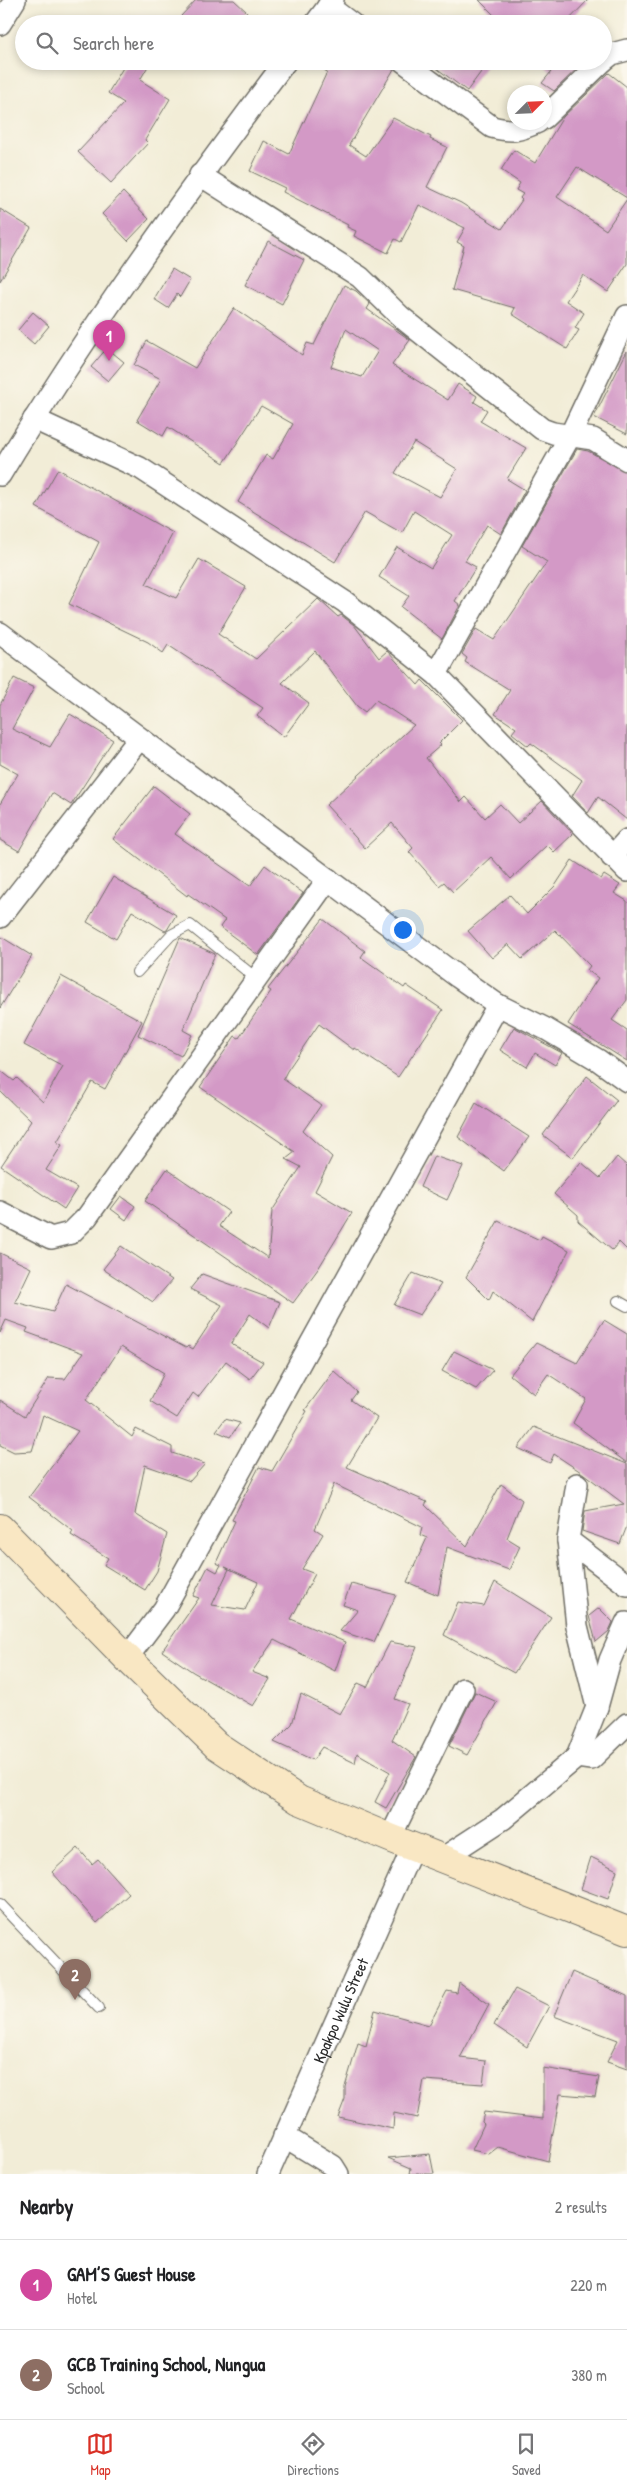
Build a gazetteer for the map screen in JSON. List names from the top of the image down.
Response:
{
  "streets": {
    "street": ["Kpakpo Wulu Street"]
  },
  "north": "top right",
  "page": {
    "search": "Search here",
    "pins": ["1", "2"],
    "heading": ["Nearby", "2 results"],
    "list": [
      {
        "mark": "1",
        "name": "GAM’S Guest House",
        "note": "Hotel",
        "value": "220 m"
      },
      {
        "mark": "2",
        "name": "GCB Training School, Nungua",
        "note": "School",
        "value": "380 m"
      }
    ],
    "nav": ["Map", "Directions", "Saved"]
  }
}
